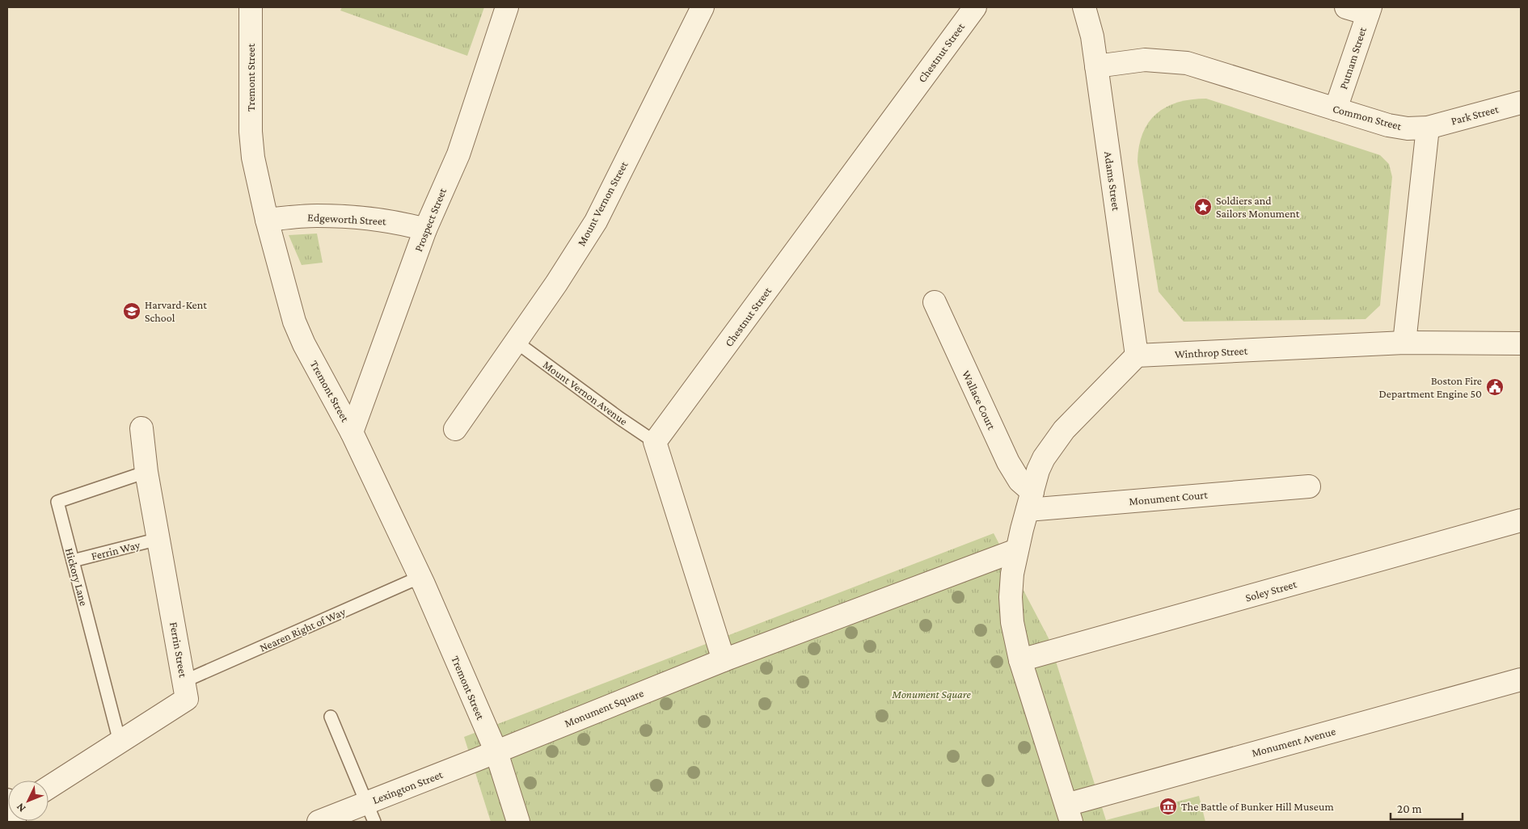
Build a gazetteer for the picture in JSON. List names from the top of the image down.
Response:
{
  "streets": {
    "street": [
      "Chestnut Street",
      "Putnam Street",
      "Tremont Street",
      "Park Street",
      "Common Street",
      "Adams Street",
      "Mount Vernon Street",
      "Edgeworth Street",
      "Prospect Street",
      "Winthrop Street",
      "Wallace Court",
      "Monument Court",
      "Soley Street",
      "Ferrin Street",
      "Monument Square",
      "Monument Avenue",
      "Lexington Street"
    ],
    "lane": [
      "Mount Vernon Avenue",
      "Ferrin Way",
      "Hickory Lane",
      "Nearen Right of Way"
    ]
  },
  "crossings": [
    ["Chestnut Street", "Mount Vernon Avenue"],
    ["Putnam Street", "Common Street"],
    ["Tremont Street", "Edgeworth Street"],
    ["Tremont Street", "Prospect Street"],
    ["Tremont Street", "Nearen Right of Way"],
    ["Tremont Street", "Monument Square"],
    ["Tremont Street", "Lexington Street"],
    ["Park Street", "Common Street"],
    ["Common Street", "Adams Street"],
    ["Adams Street", "Winthrop Street"],
    ["Mount Vernon Street", "Mount Vernon Avenue"],
    ["Edgeworth Street", "Prospect Street"],
    ["Wallace Court", "Monument Court"],
    ["Ferrin Way", "Hickory Lane"],
    ["Ferrin Way", "Ferrin Street"],
    ["Hickory Lane", "Ferrin Street"],
    ["Nearen Right of Way", "Ferrin Street"],
    ["Monument Square", "Lexington Street"]
  ],
  "parks": ["Monument Square"],
  "places": {
    "place": ["Soldiers and Sailors Monument"],
    "school or university": ["Harvard-Kent School"],
    "public building": ["Boston Fire Department Engine 50"],
    "museum": ["The Battle of Bunker Hill Museum"]
  },
  "scale_bar": "20 m",
  "north": "bottom left"
}
